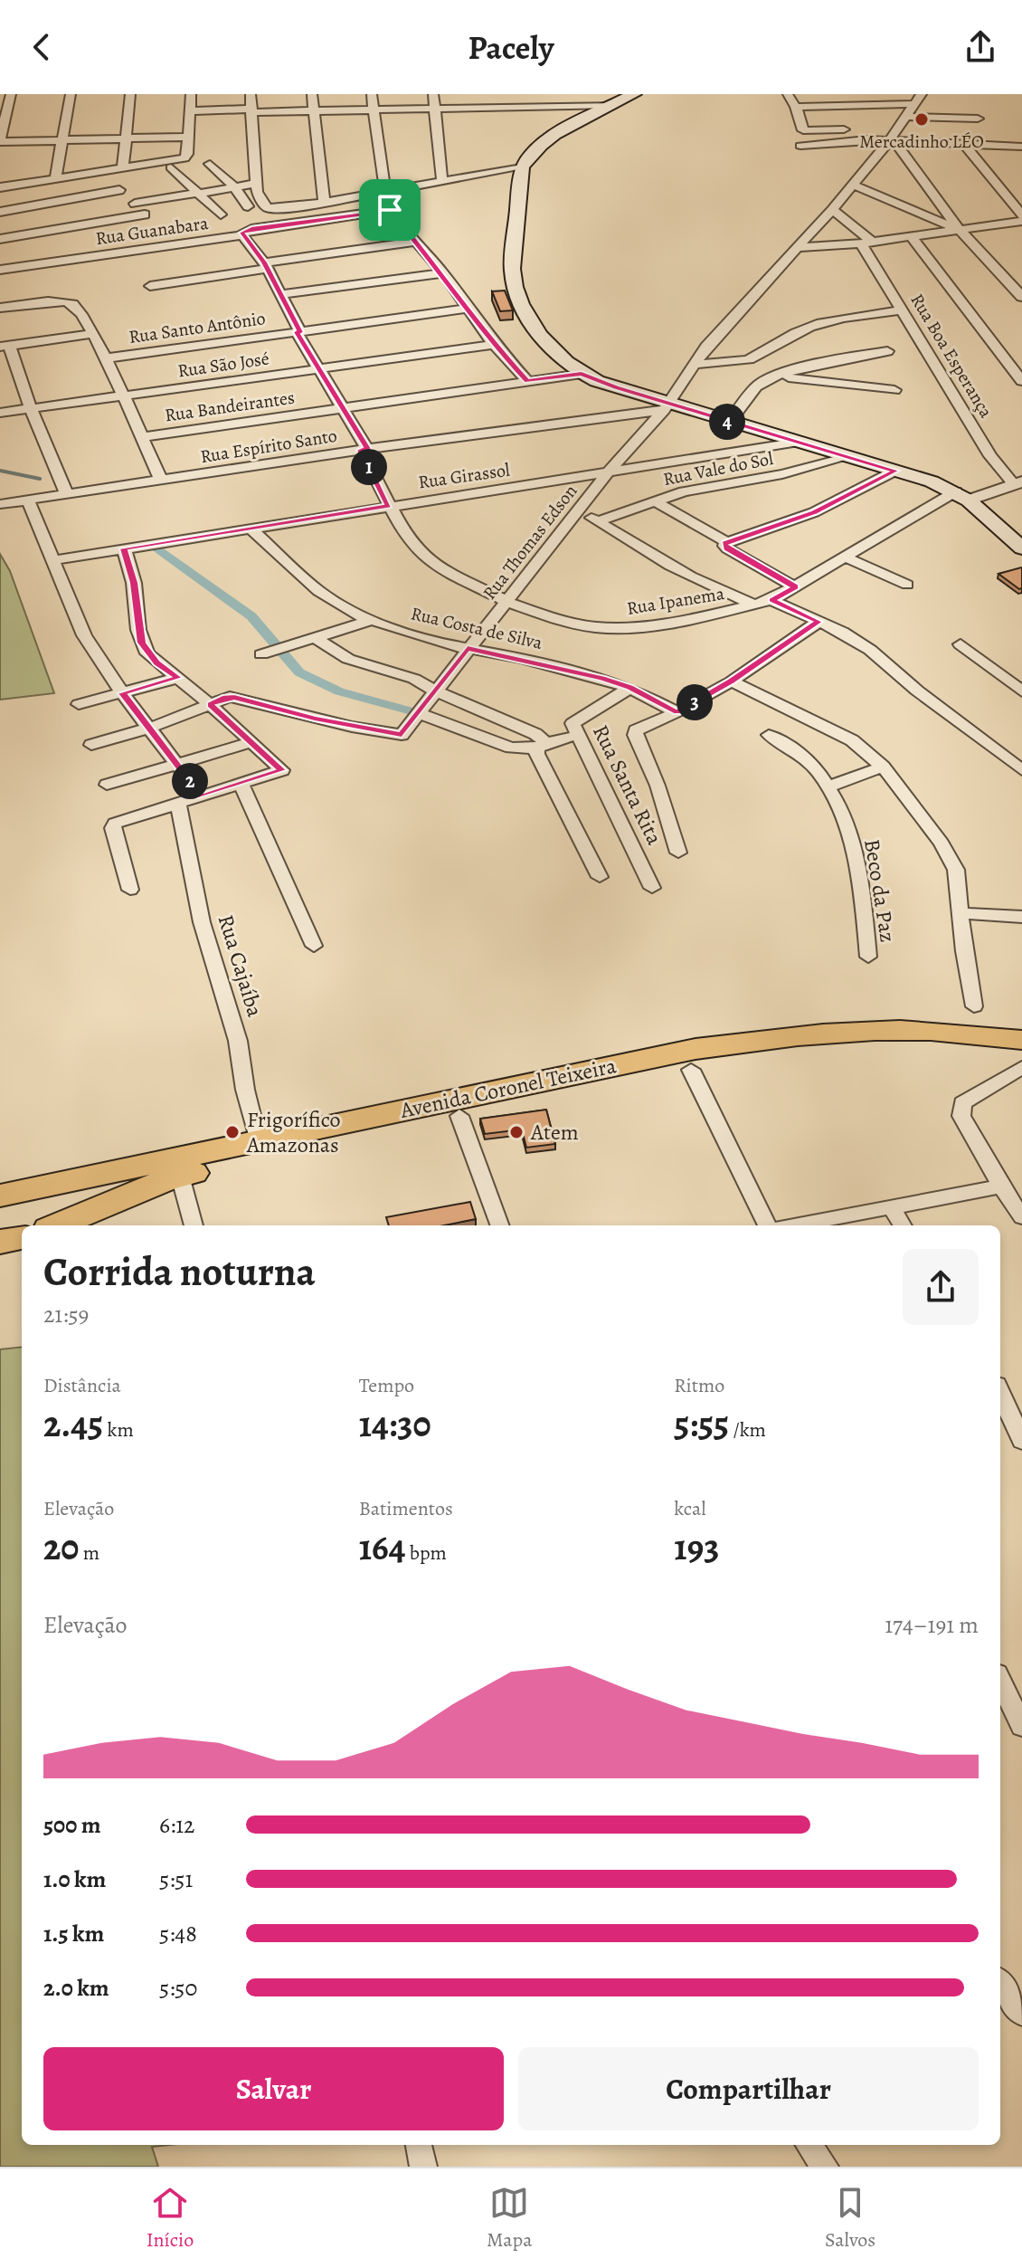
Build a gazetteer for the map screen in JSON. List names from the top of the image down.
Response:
{
  "streets": {
    "highway": ["Avenida Coronel Teixeira"],
    "street": [
      "Rua Guanabara",
      "Rua Santo Antônio",
      "Rua Boa Esperança",
      "Rua São José",
      "Rua Bandeirantes",
      "Rua Espírito Santo",
      "Rua Vale do Sol",
      "Rua Girassol",
      "Rua Thomas Edson",
      "Rua Ipanema",
      "Rua Costa de Silva",
      "Rua Santa Rita",
      "Beco da Paz",
      "Rua Cajaíba"
    ]
  },
  "crossings": [
    ["Rua Guanabara", "Rua Ipanema"],
    ["Rua Santo Antônio", "Rua Ipanema"],
    ["Rua Boa Esperança", "Rua Thomas Edson"],
    ["Rua São José", "Rua Ipanema"],
    ["Rua Bandeirantes", "Rua Ipanema"],
    ["Rua Espírito Santo", "Rua Thomas Edson"],
    ["Rua Espírito Santo", "Rua Ipanema"],
    ["Rua Girassol", "Rua Thomas Edson"],
    ["Rua Girassol", "Rua Ipanema"],
    ["Rua Girassol", "Rua Costa de Silva"],
    ["Rua Thomas Edson", "Rua Ipanema"],
    ["Rua Thomas Edson", "Rua Costa de Silva"],
    ["Rua Costa de Silva", "Rua Santa Rita"],
    ["Rua Cajaíba", "Avenida Coronel Teixeira"]
  ],
  "places": ["Mercadinho LÉO", "Frigorífico Amazonas", "Atem"],
  "page": {
    "header": "Pacely",
    "pins": [
      "4",
      "1",
      "3",
      "2"
    ],
    "heading": ["Corrida noturna", "21:59"],
    "stats": [
      ["Distância", "2.45 km"],
      ["Tempo", "14:30"],
      ["Ritmo", "5:55 /km"],
      ["Elevação", "20 m"],
      ["Batimentos", "164 bpm"],
      ["kcal", "193"]
    ],
    "chart": ["Elevação", "174–191 m"],
    "list": [
      {
        "name": "500 m",
        "note": "6:12"
      },
      {
        "name": "1.0 km",
        "note": "5:51"
      },
      {
        "name": "1.5 km",
        "note": "5:48"
      },
      {
        "name": "2.0 km",
        "note": "5:50"
      }
    ],
    "buttons": ["Salvar", "Compartilhar"],
    "tabs": ["Início", "Mapa", "Salvos"]
  }
}
